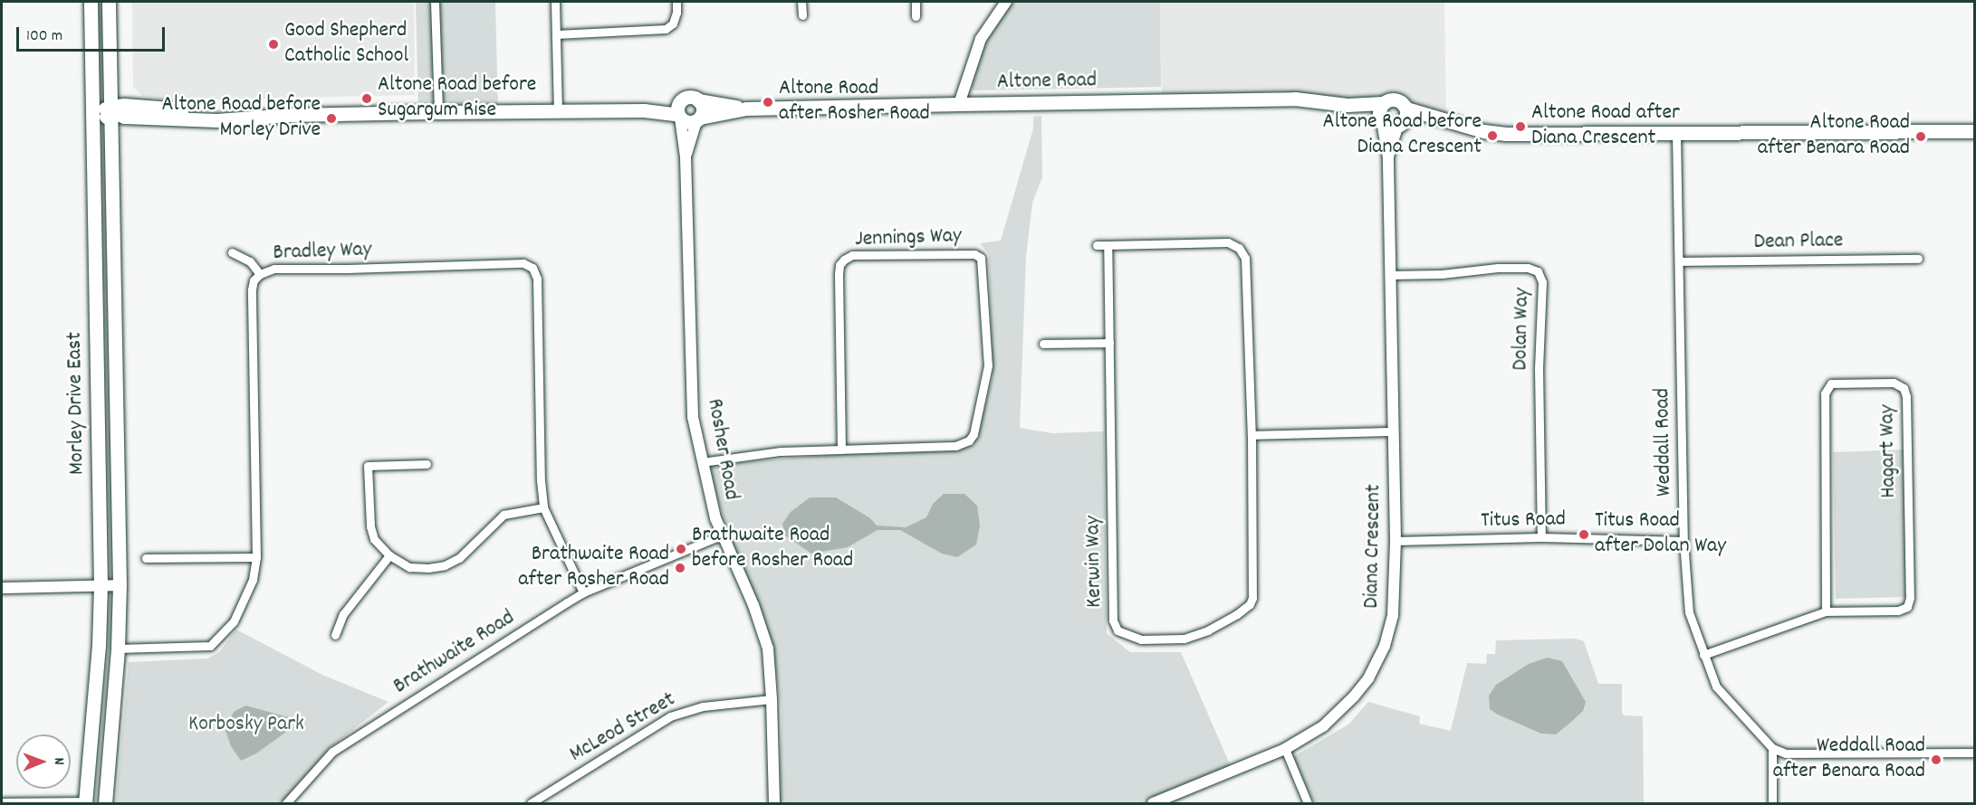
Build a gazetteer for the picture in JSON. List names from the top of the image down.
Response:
{
  "streets": {
    "main road": ["Altone Road", "Morley Drive East"],
    "street": [
      "Jennings Way",
      "Dean Place",
      "Bradley Way",
      "Dolan Way",
      "Weddall Road",
      "Rosher Road",
      "Hagart Way",
      "Titus Road",
      "Diana Crescent",
      "Kerwin Way",
      "Brathwaite Road",
      "McLeod Street"
    ]
  },
  "crossings": [
    ["Altone Road", "Rosher Road"],
    ["Altone Road", "Diana Crescent"],
    ["Jennings Way", "Rosher Road"],
    ["Dean Place", "Weddall Road"],
    ["Bradley Way", "Morley Drive East"],
    ["Bradley Way", "Brathwaite Road"],
    ["Dolan Way", "Titus Road"],
    ["Dolan Way", "Diana Crescent"],
    ["Weddall Road", "Hagart Way"],
    ["Weddall Road", "Titus Road"],
    ["Rosher Road", "Brathwaite Road"],
    ["Rosher Road", "McLeod Street"],
    ["Titus Road", "Diana Crescent"]
  ],
  "parks": ["Korbosky Park"],
  "places": [
    "Good Shepherd Catholic School",
    "Altone Road before Sugargum Rise",
    "Altone Road after Rosher Road",
    "Altone Road before Morley Drive",
    "Altone Road after Diana Crescent",
    "Altone Road before Diana Crescent",
    "Altone Road after Benara Road",
    "Titus Road after Dolan Way",
    "Brathwaite Road before Rosher Road",
    "Brathwaite Road after Rosher Road",
    "Weddall Road after Benara Road"
  ],
  "scale_bar": "100 m",
  "north": "right"
}
